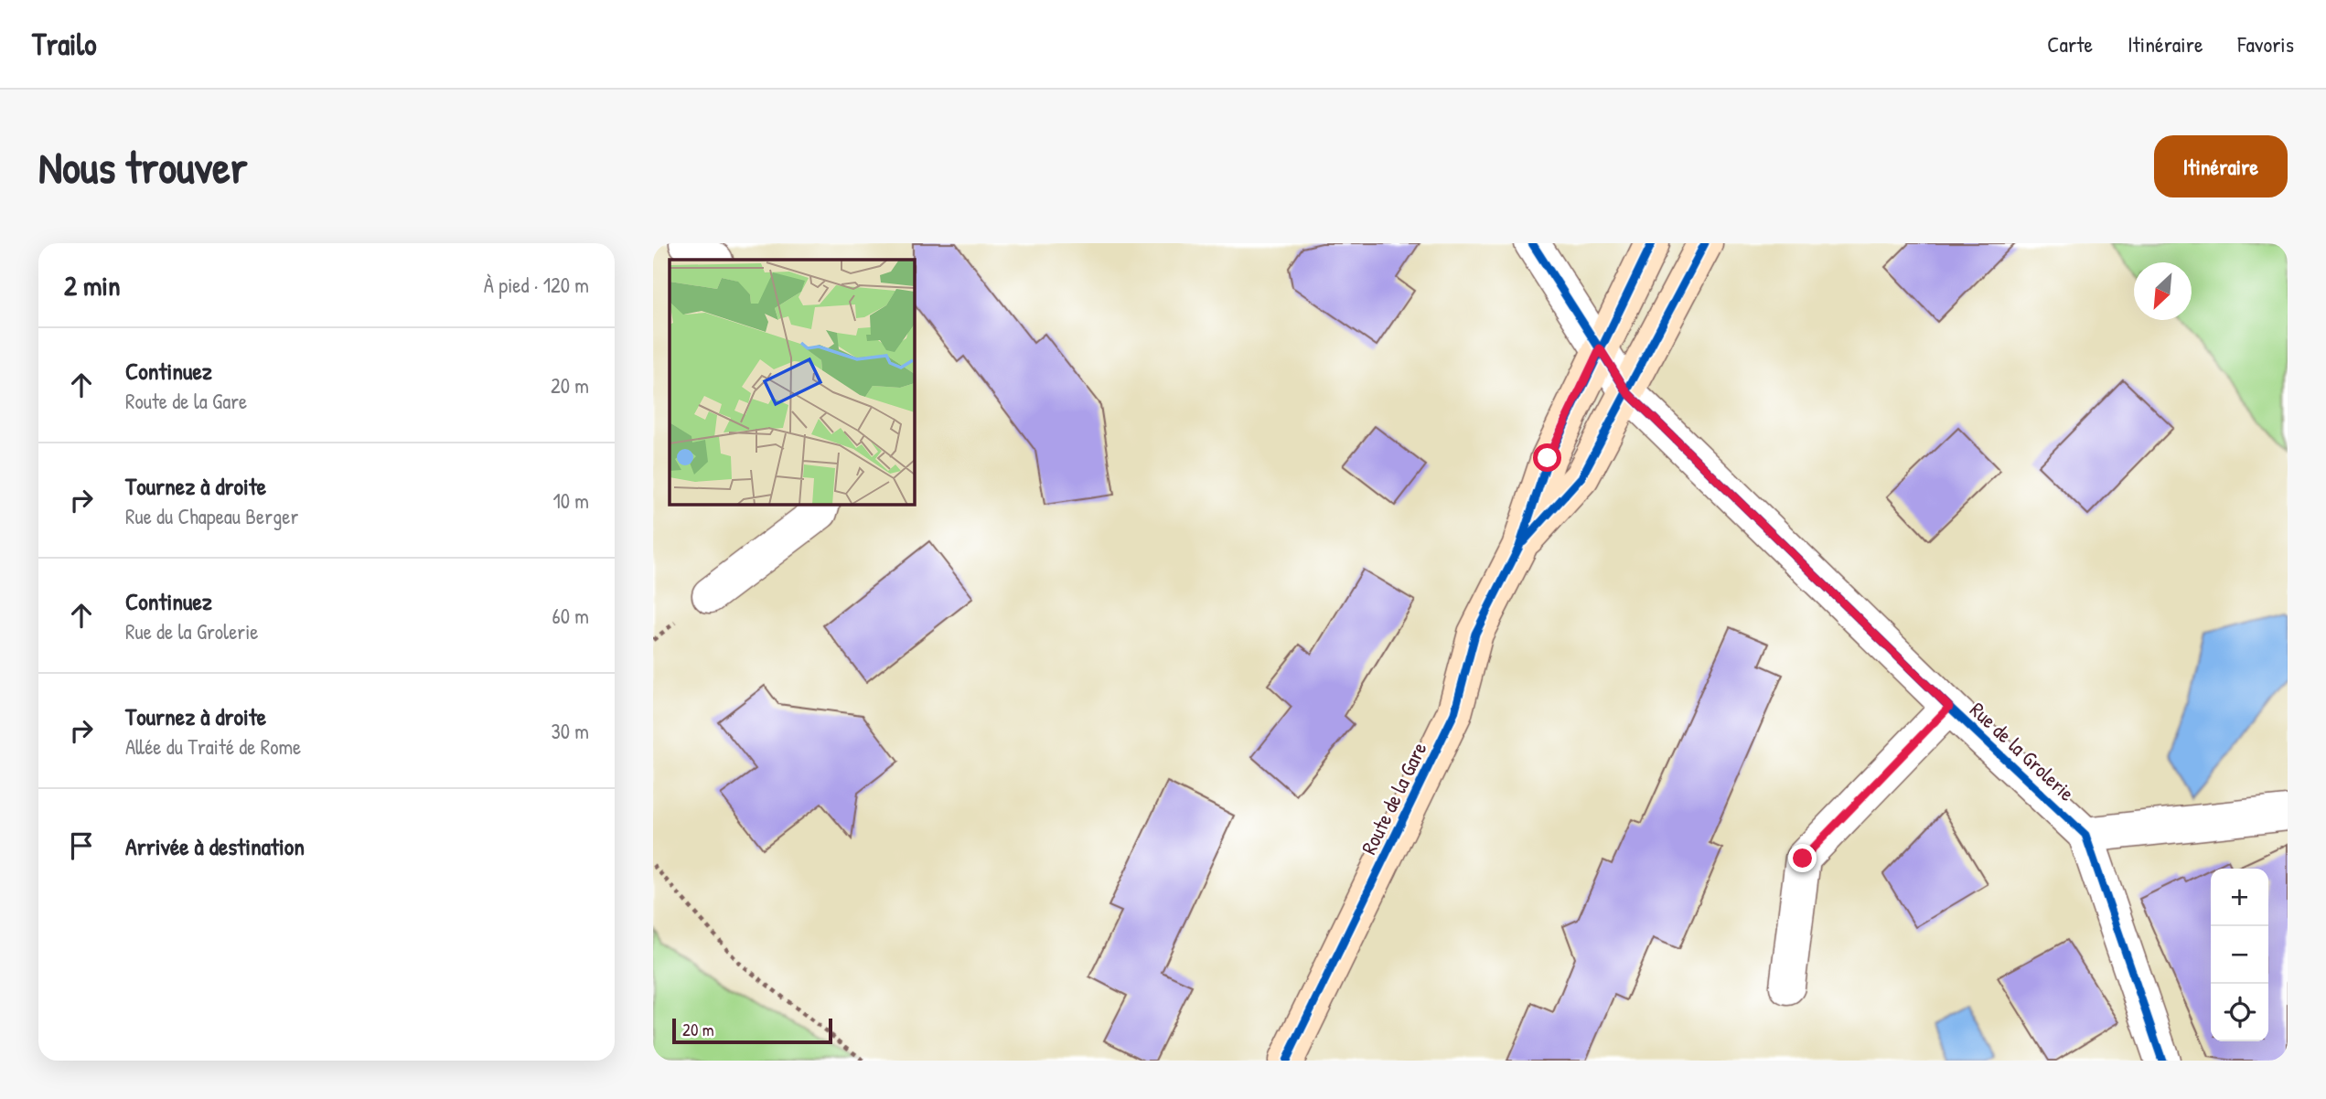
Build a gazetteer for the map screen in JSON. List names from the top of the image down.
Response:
{
  "streets": {
    "street": ["Rue de la Grolerie", "Route de la Gare"]
  },
  "crossings": [
    ["Rue de la Grolerie", "Route de la Gare"]
  ],
  "scale_bar": "20 m",
  "north": "bottom left",
  "page": {
    "header": "Trailo",
    "nav": ["Carte", "Itinéraire", "Favoris"],
    "buttons": "Itinéraire",
    "title": "Nous trouver",
    "heading": ["2 min", "À pied · 120 m"],
    "list": [
      ["Continuez", "Route de la Gare", "20 m"],
      ["Tournez à droite", "Rue du Chapeau Berger", "10 m"],
      ["Continuez", "Rue de la Grolerie", "60 m"],
      ["Tournez à droite", "Allée du Traité de Rome", "30 m"],
      "Arrivée à destination"
    ],
    "map_buttons": ["+", "−"],
    "scale": "20 m"
  }
}
